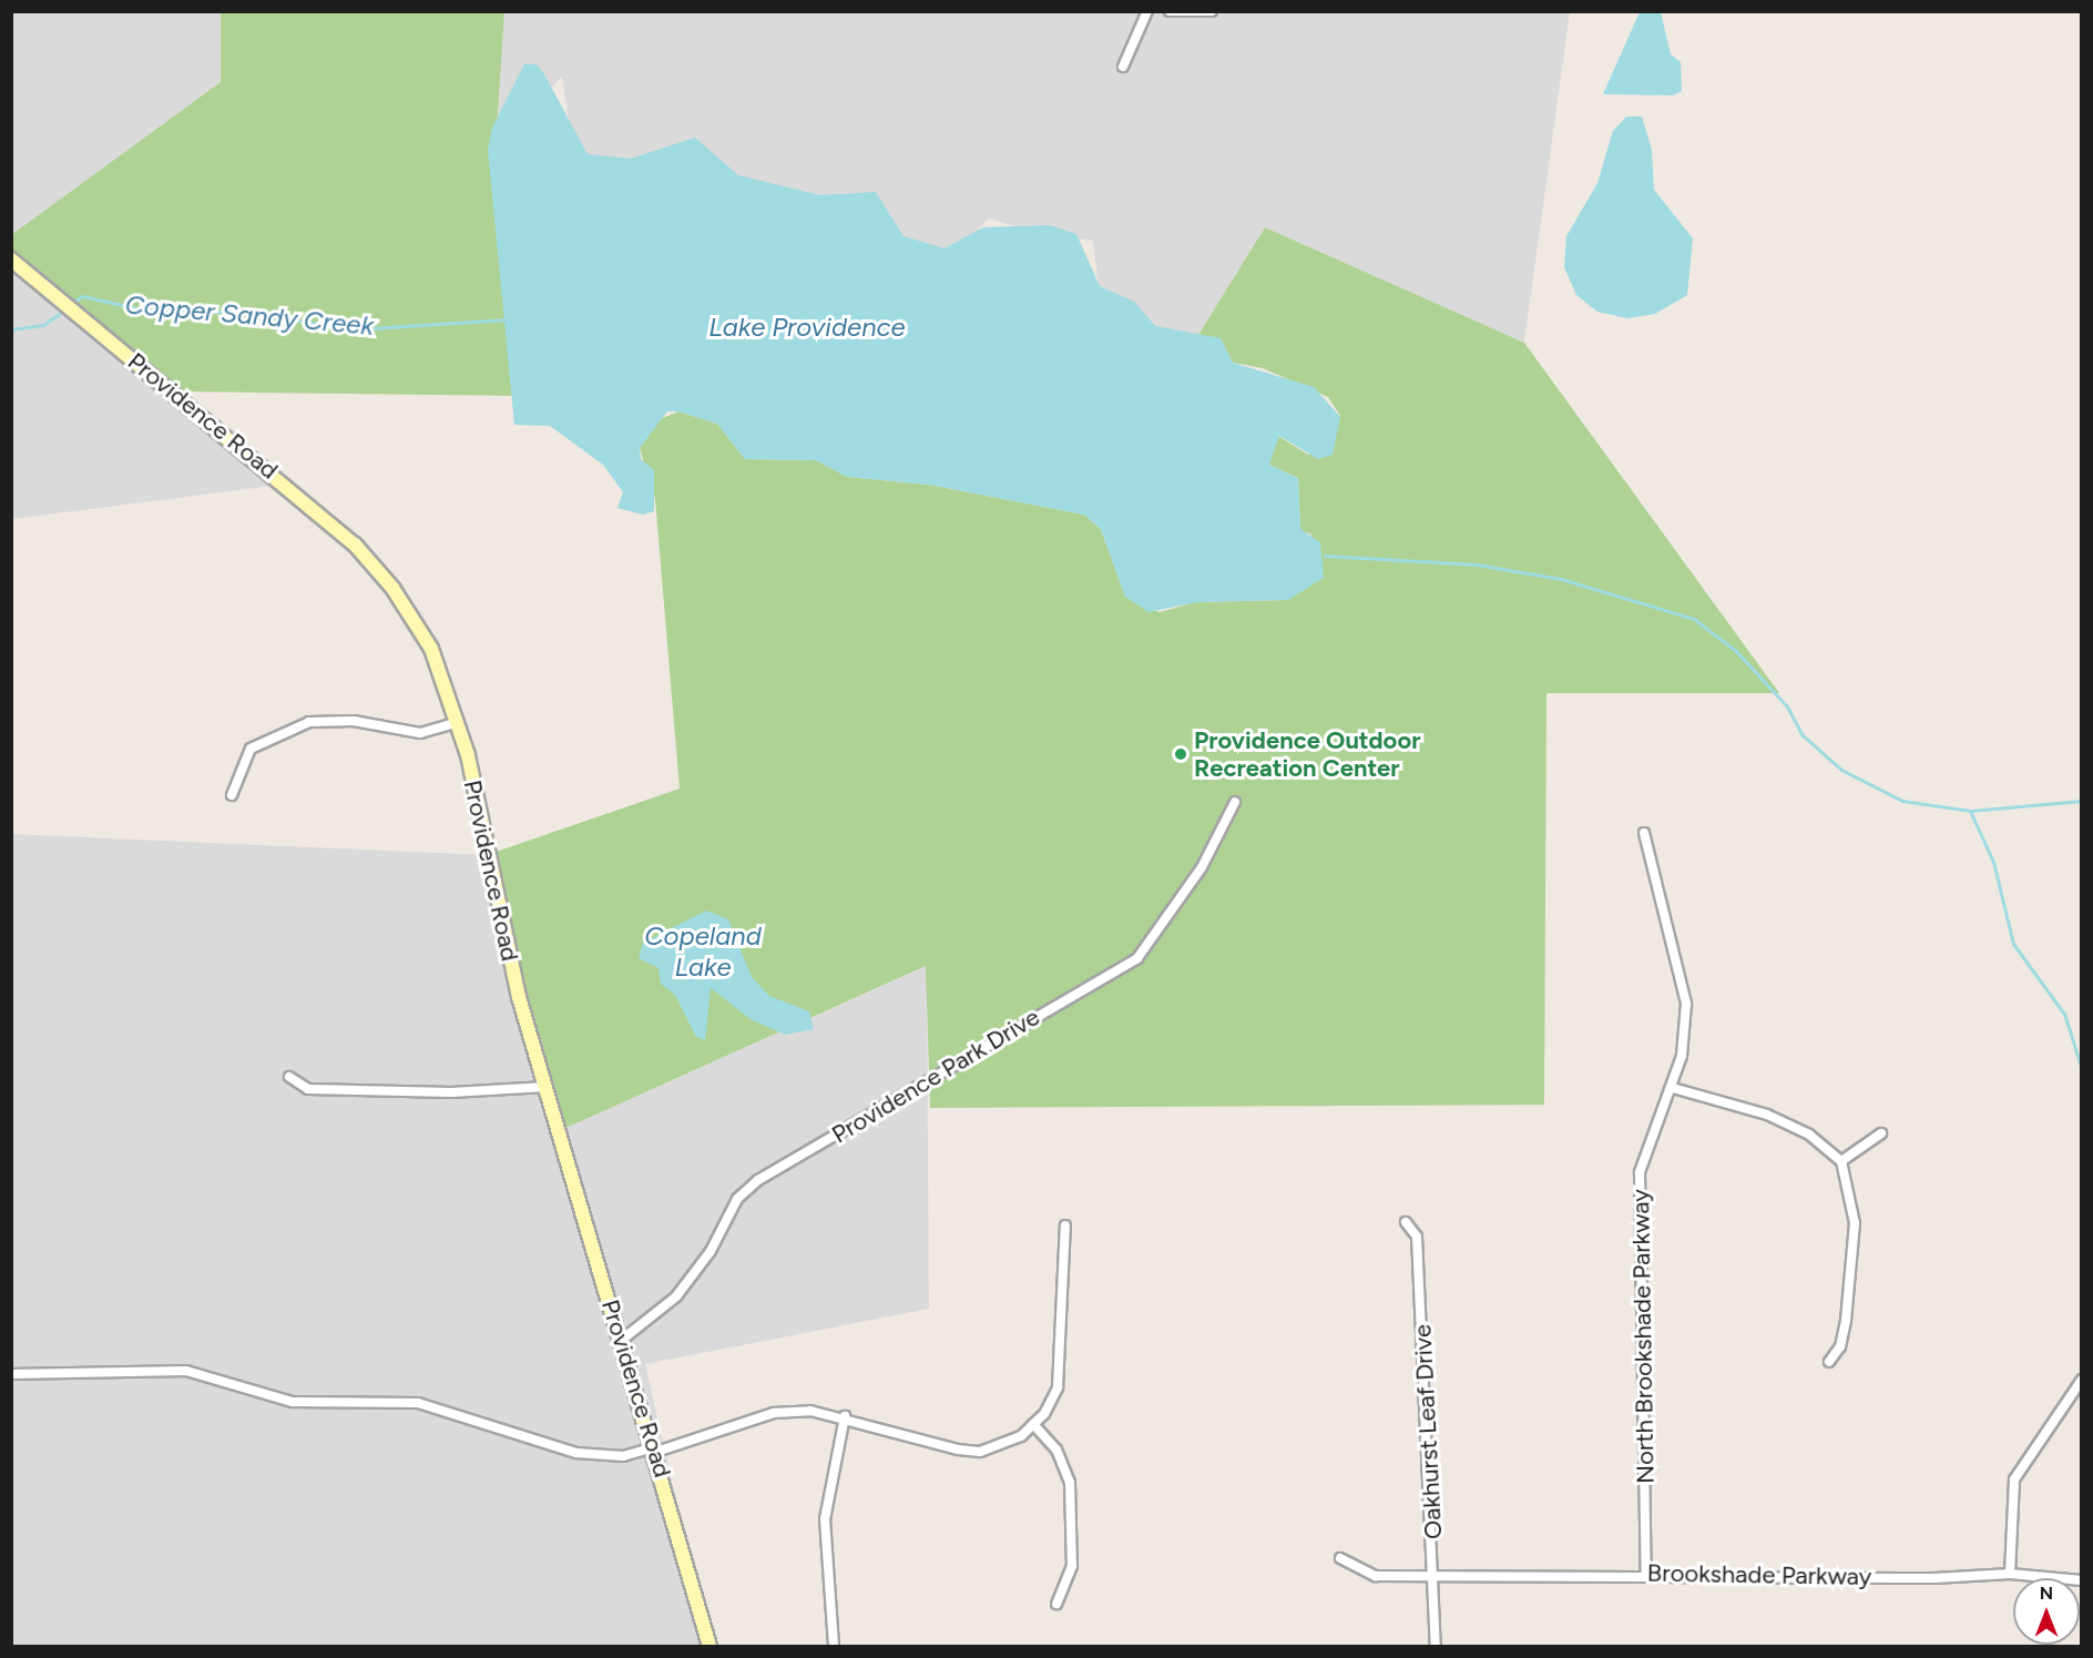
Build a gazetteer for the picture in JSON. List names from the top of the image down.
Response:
{
  "streets": {
    "street": [
      "Providence Road",
      "Providence Park Drive",
      "North Brookshade Parkway",
      "Oakhurst Leaf Drive",
      "Brookshade Parkway"
    ]
  },
  "crossings": [
    ["Providence Road", "Providence Park Drive"],
    ["North Brookshade Parkway", "Brookshade Parkway"],
    ["Oakhurst Leaf Drive", "Brookshade Parkway"]
  ],
  "water": ["Copper Sandy Creek", "Lake Providence", "Copeland Lake"],
  "places": ["Providence Outdoor Recreation Center"],
  "north": "top"
}
